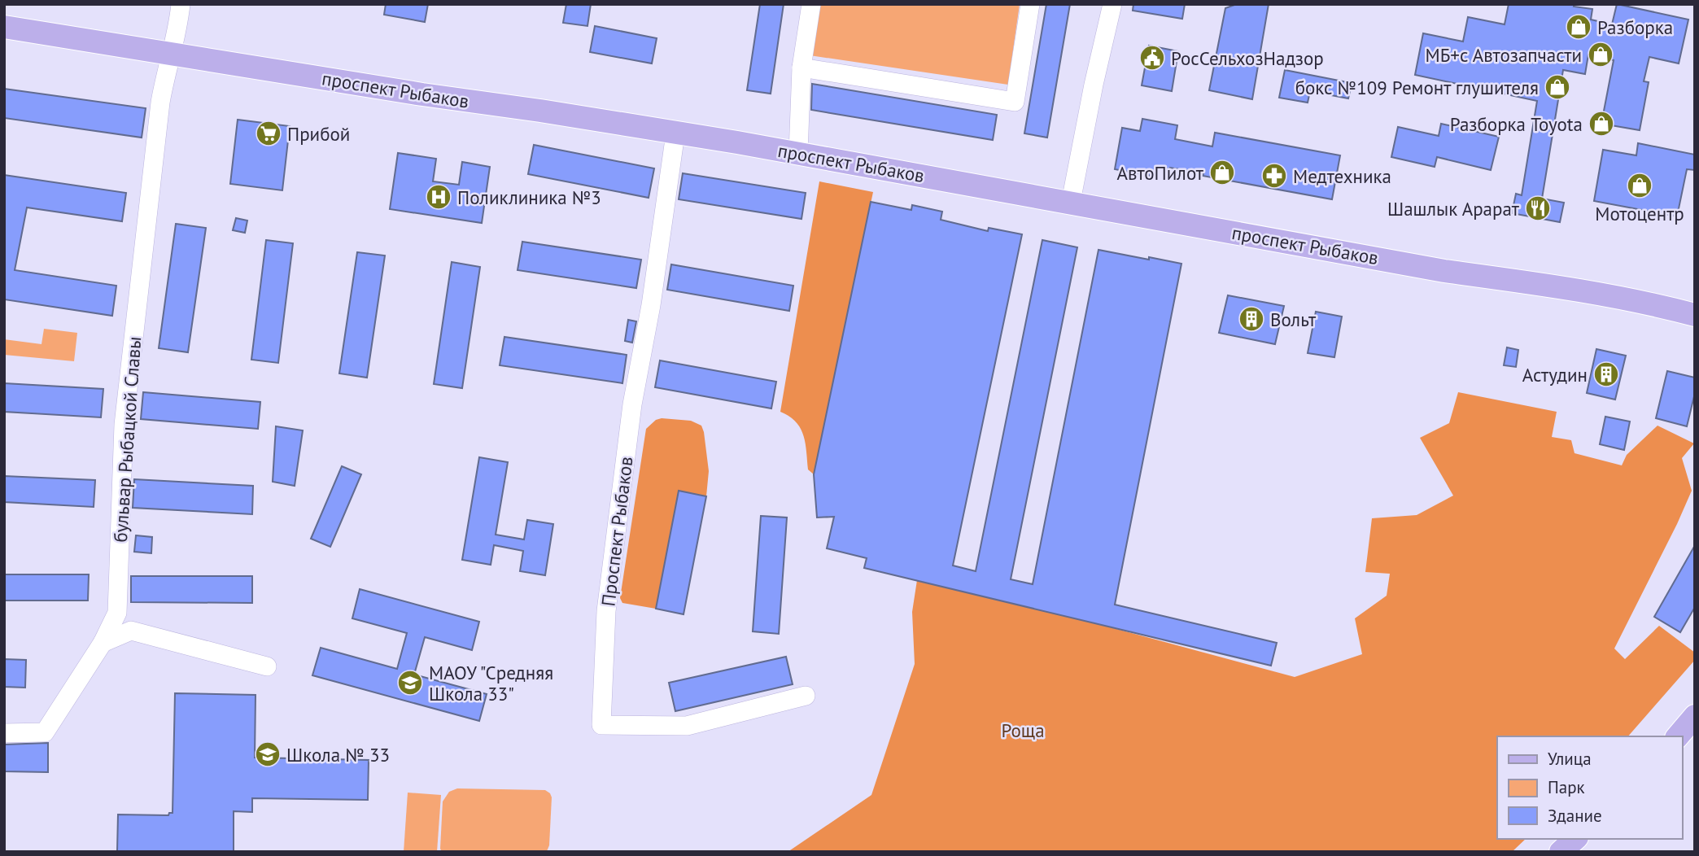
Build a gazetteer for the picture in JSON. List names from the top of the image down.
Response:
{
  "streets": {
    "main road": ["проспект Рыбаков"],
    "street": ["бульвар Рыбацкой Славы", "Проспект Рыбаков"]
  },
  "crossings": [
    ["проспект Рыбаков", "бульвар Рыбацкой Славы"],
    ["проспект Рыбаков", "Проспект Рыбаков"]
  ],
  "parks": ["Роща"],
  "places": {
    "shop": [
      "Разборка",
      "МБ+с Автозапчасти",
      "бокс №109 Ремонт глушителя",
      "Разборка Toyota",
      "АвтоПилот",
      "Мотоцентр"
    ],
    "public building": ["РосСельхозНадзор"],
    "supermarket": ["Прибой"],
    "pharmacy": ["Медтехника"],
    "hospital": ["Поликлиника №3"],
    "restaurant": ["Шашлык Арарат"],
    "building": ["Вольт", "Астудин"],
    "school or university": ["МАОУ \"Средняя Школа 33\"", "Школа № 33"]
  },
  "legend": ["Улица", "Парк", "Здание"]
}
